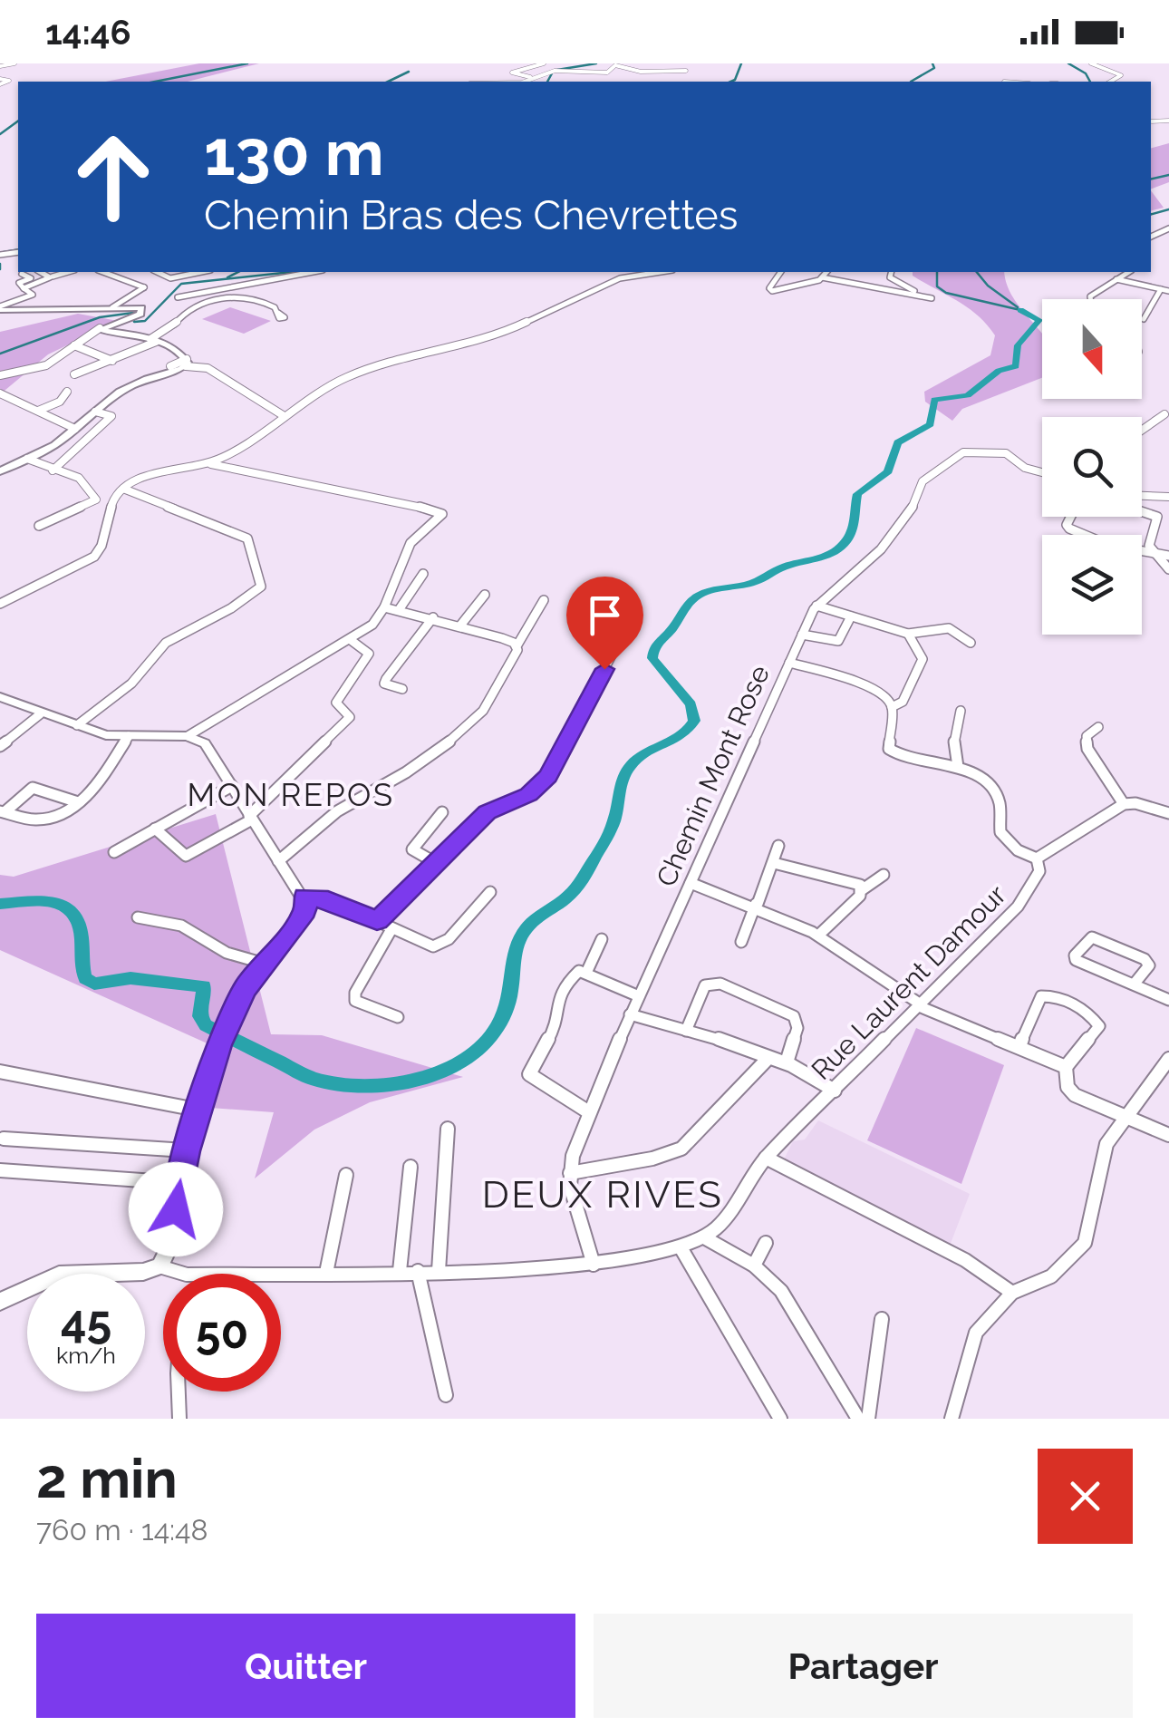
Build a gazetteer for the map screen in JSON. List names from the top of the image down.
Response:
{
  "streets": {
    "street": ["Chemin Mont Rose", "Rue Laurent Damour"]
  },
  "districts": ["MON REPOS", "DEUX RIVES"],
  "north": "bottom",
  "page": {
    "status": "14:46",
    "turn": ["130 m", "Chemin Bras des Chevrettes"],
    "speed": "45 km/h",
    "limit": "50",
    "heading": ["2 min", "760 m · 14:48"],
    "buttons": ["Quitter", "Partager"]
  }
}
